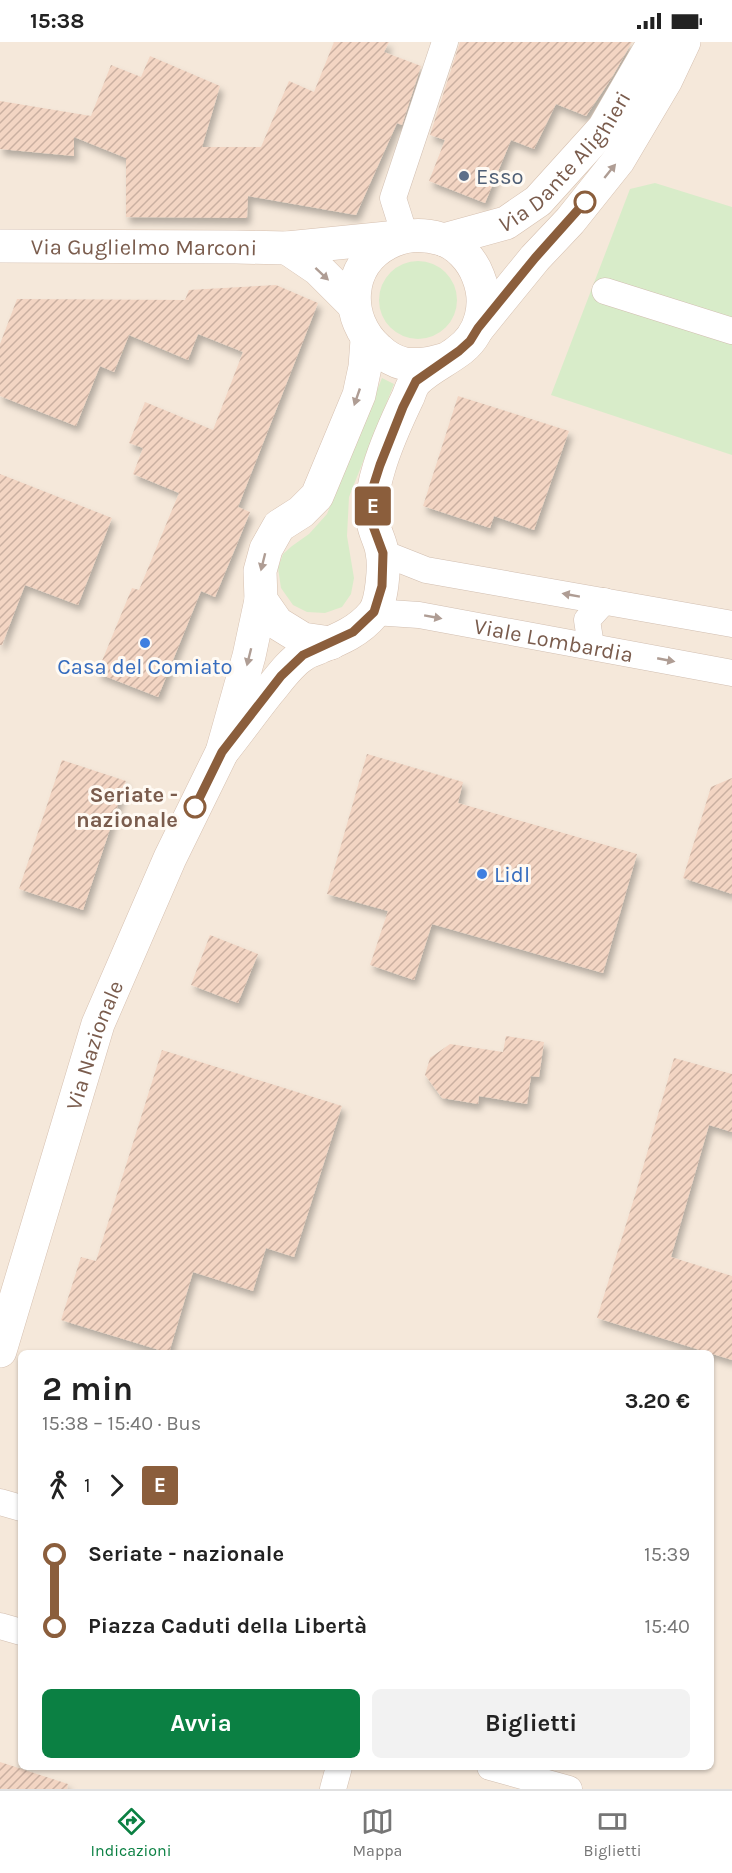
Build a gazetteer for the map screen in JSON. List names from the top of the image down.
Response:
{
  "streets": {
    "main road": ["Via Dante Alighieri", "Via Guglielmo Marconi", "Via Nazionale"],
    "street": ["Viale Lombardia"]
  },
  "crossings": [
    ["Via Dante Alighieri", "Via Guglielmo Marconi"],
    ["Via Dante Alighieri", "Via Nazionale"],
    ["Via Guglielmo Marconi", "Via Nazionale"],
    ["Viale Lombardia", "Via Nazionale"]
  ],
  "places": [
    "Esso",
    "Casa del Comiato",
    "Seriate - nazionale",
    "Lidl"
  ],
  "lines": ["bus line E"],
  "page": {
    "status": "15:38",
    "on_map": "E",
    "heading": ["2 min", "15:38 – 15:40 · Bus", "3.20 €"],
    "legs": ["1", "E"],
    "list": [
      {
        "name": "Seriate - nazionale",
        "value": "15:39"
      },
      {
        "name": "Piazza Caduti della Libertà",
        "value": "15:40"
      }
    ],
    "buttons": ["Avvia", "Biglietti"],
    "tabs": ["Indicazioni", "Mappa", "Biglietti"]
  }
}
